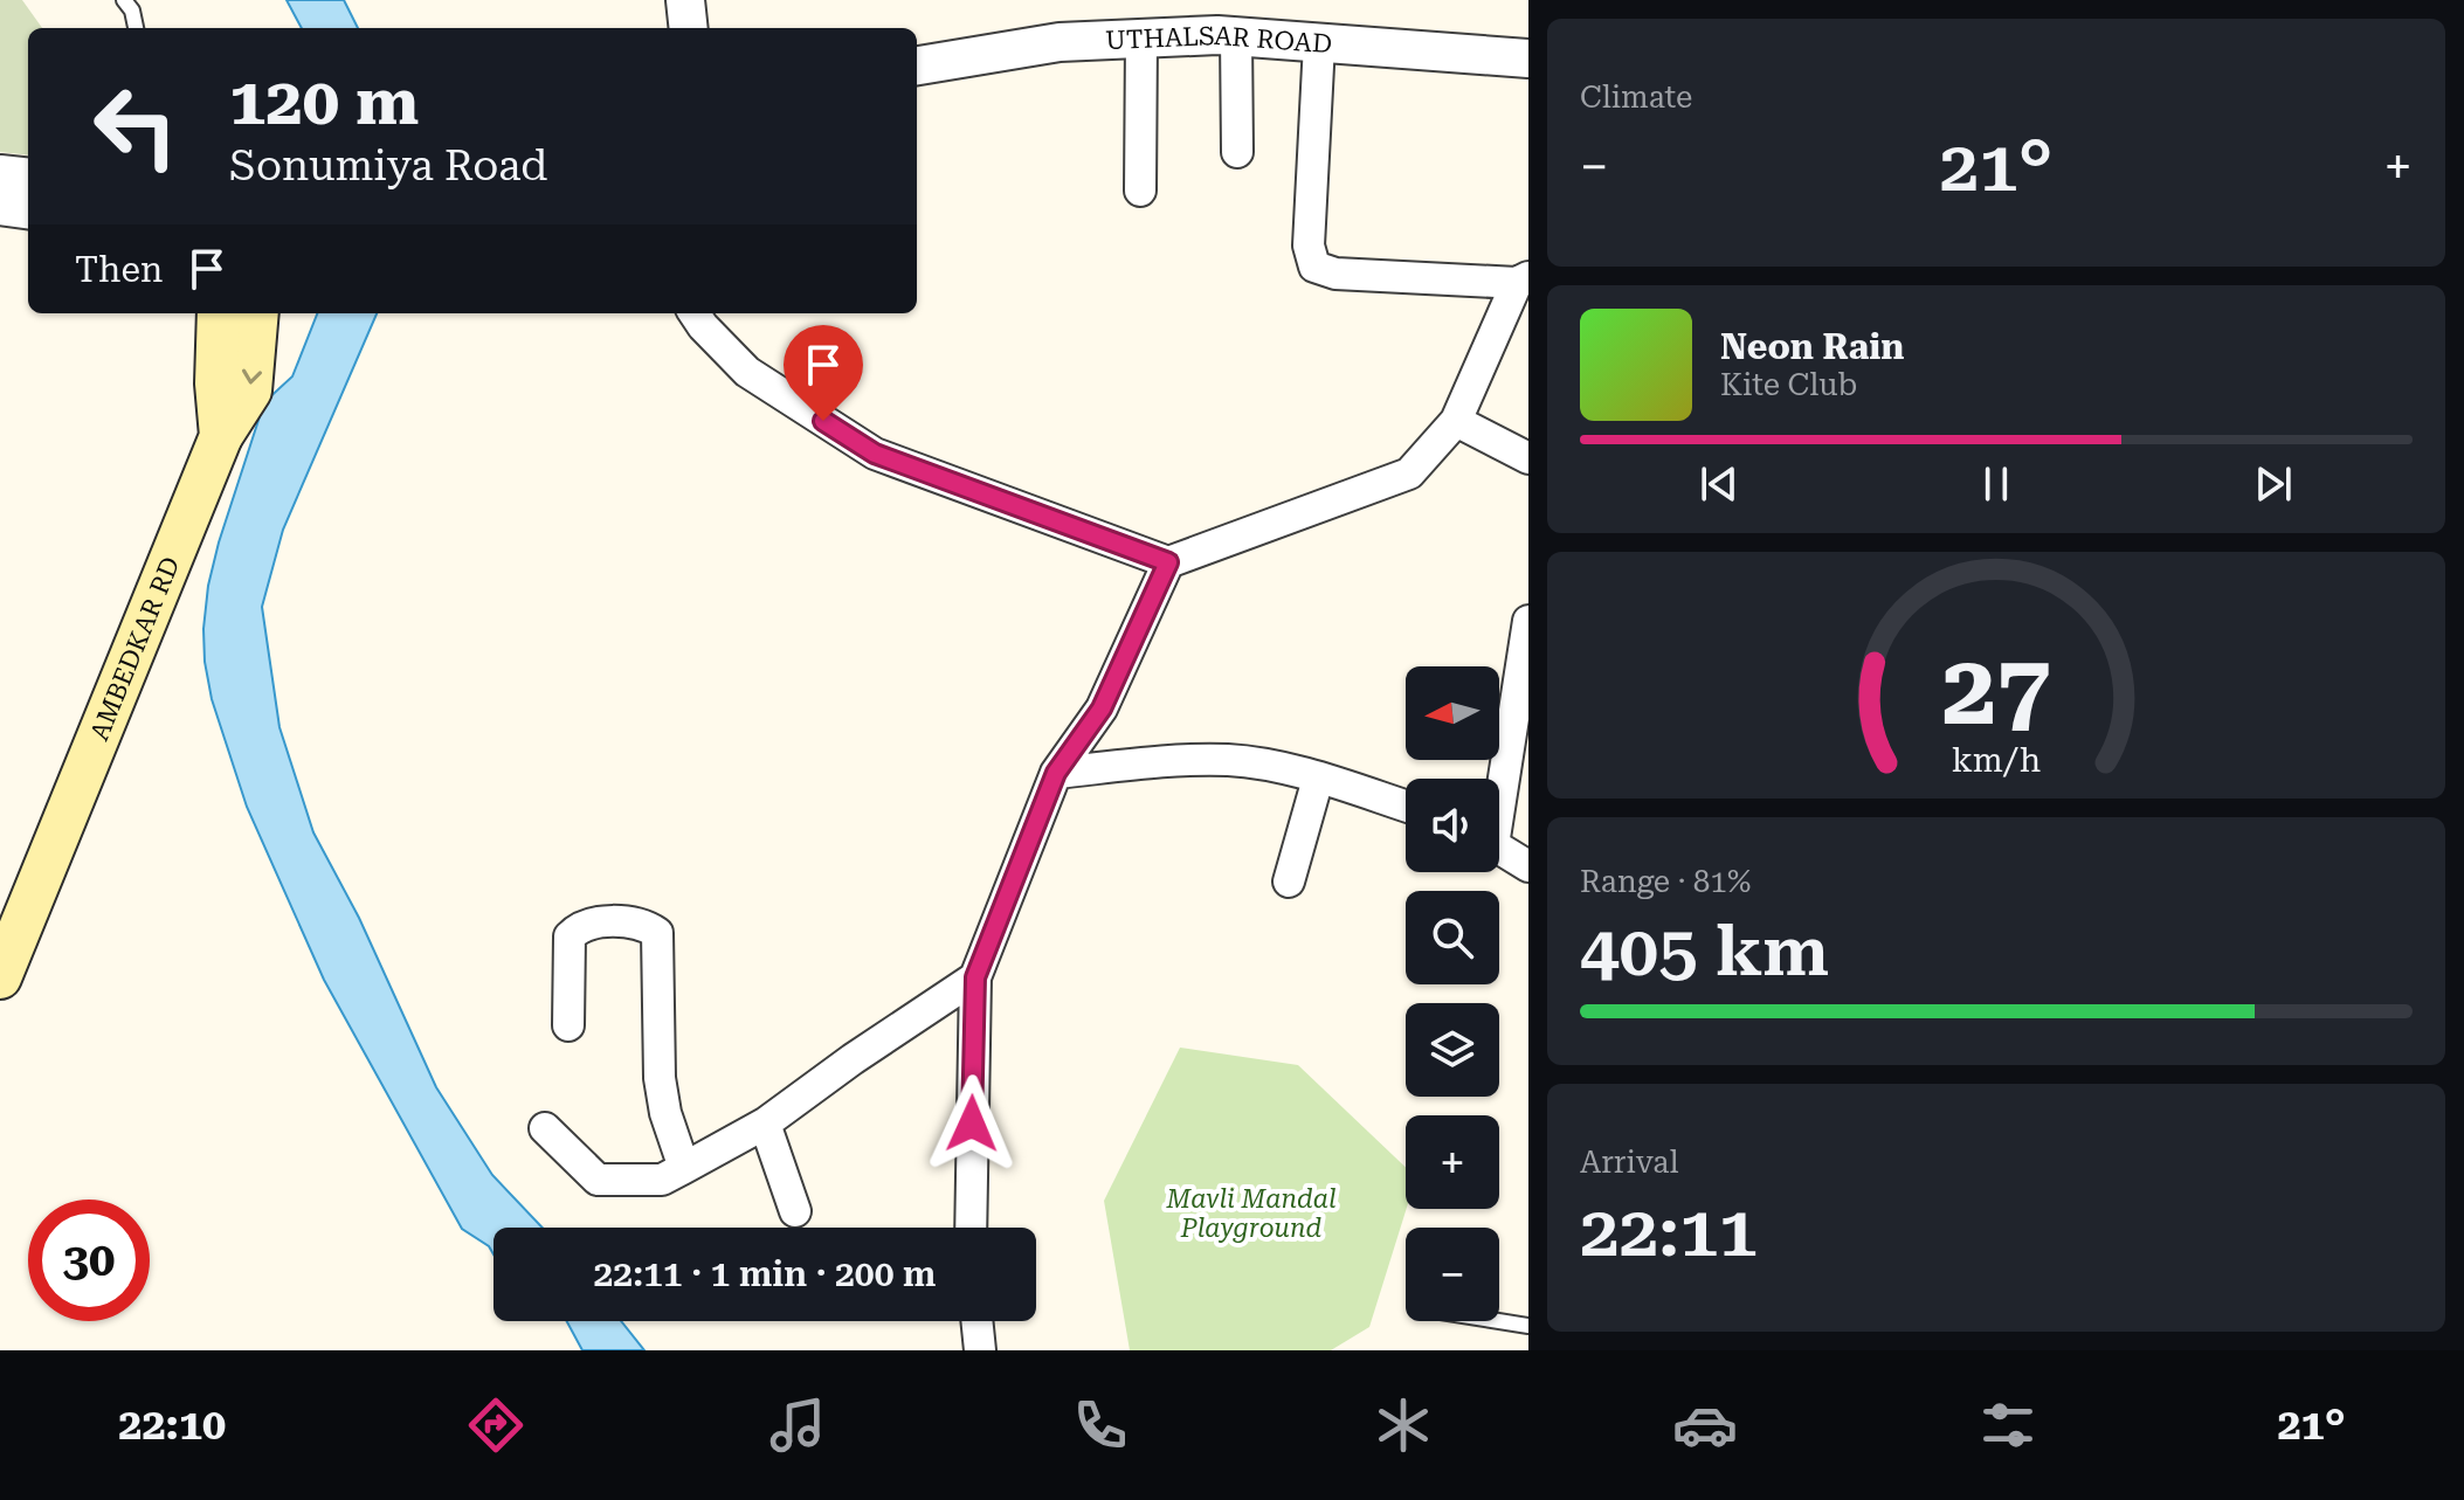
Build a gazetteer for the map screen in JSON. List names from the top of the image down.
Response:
{
  "streets": {
    "main road": ["AMBEDKAR RD"],
    "street": ["UTHALSAR ROAD"]
  },
  "parks": ["Mavli Mandal Playground"],
  "north": "left",
  "page": {
    "tile": [
      "Climate",
      ["Range · 81%", "405 km"],
      ["Arrival", "22:11"]
    ],
    "turn": ["120 m", "Sonumiya Road"],
    "heat": ["−", "21°", "+"],
    "then": "Then",
    "song": ["Neon Rain", "Kite Club"],
    "map_buttons": ["+", "−"],
    "limit": "30",
    "trip": "22:11 · 1 min · 200 m",
    "tabs": ["22:10", "21°"],
    "gauge": ["27", "km/h"]
  }
}
